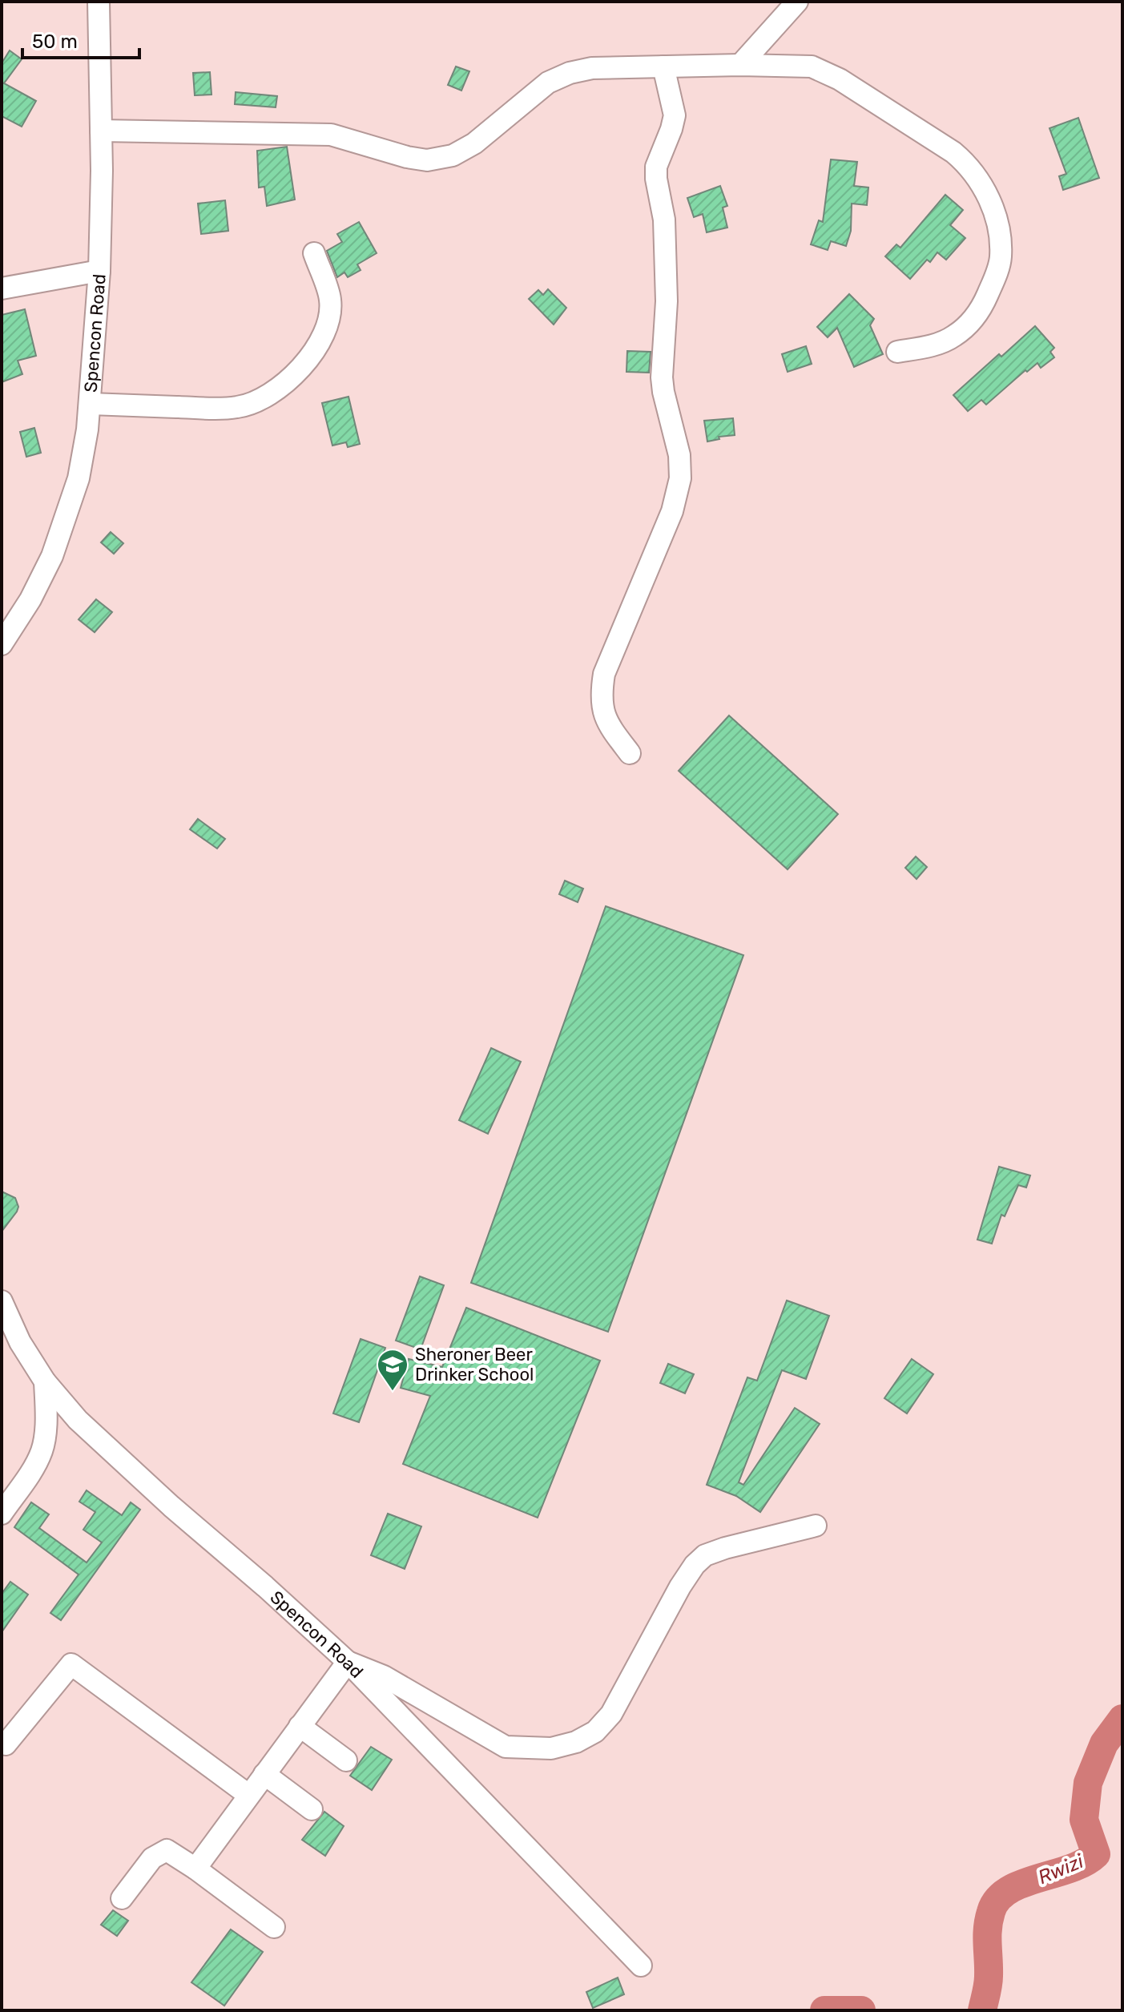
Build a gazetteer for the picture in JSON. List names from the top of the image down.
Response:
{
  "streets": {
    "street": ["Spencon Road"]
  },
  "water": ["Rwizi"],
  "places": {
    "school or university": ["Sheroner Beer Drinker School"]
  },
  "scale_bar": "50 m"
}
